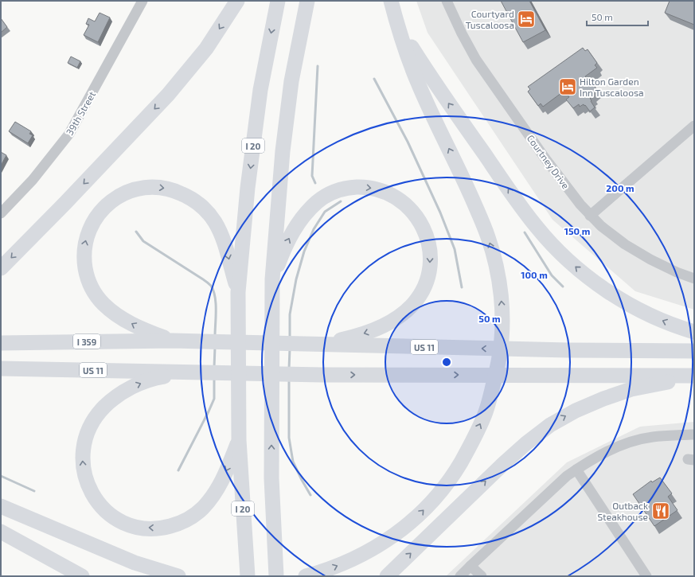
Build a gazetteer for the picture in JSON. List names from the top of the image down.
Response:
{
  "streets": {
    "highway": ["I 20", "I 359", "US 11"],
    "street": ["39th Street", "Courtney Drive"]
  },
  "crossings": [
    ["I 359", "US 11"]
  ],
  "places": {
    "hotel": ["Courtyard Tuscaloosa", "Hilton Garden Inn Tuscaloosa"],
    "restaurant": ["Outback Steakhouse"]
  },
  "scale_bar": "50 m",
  "rings": [
    "200 m",
    "150 m",
    "100 m",
    "50 m"
  ]
}
